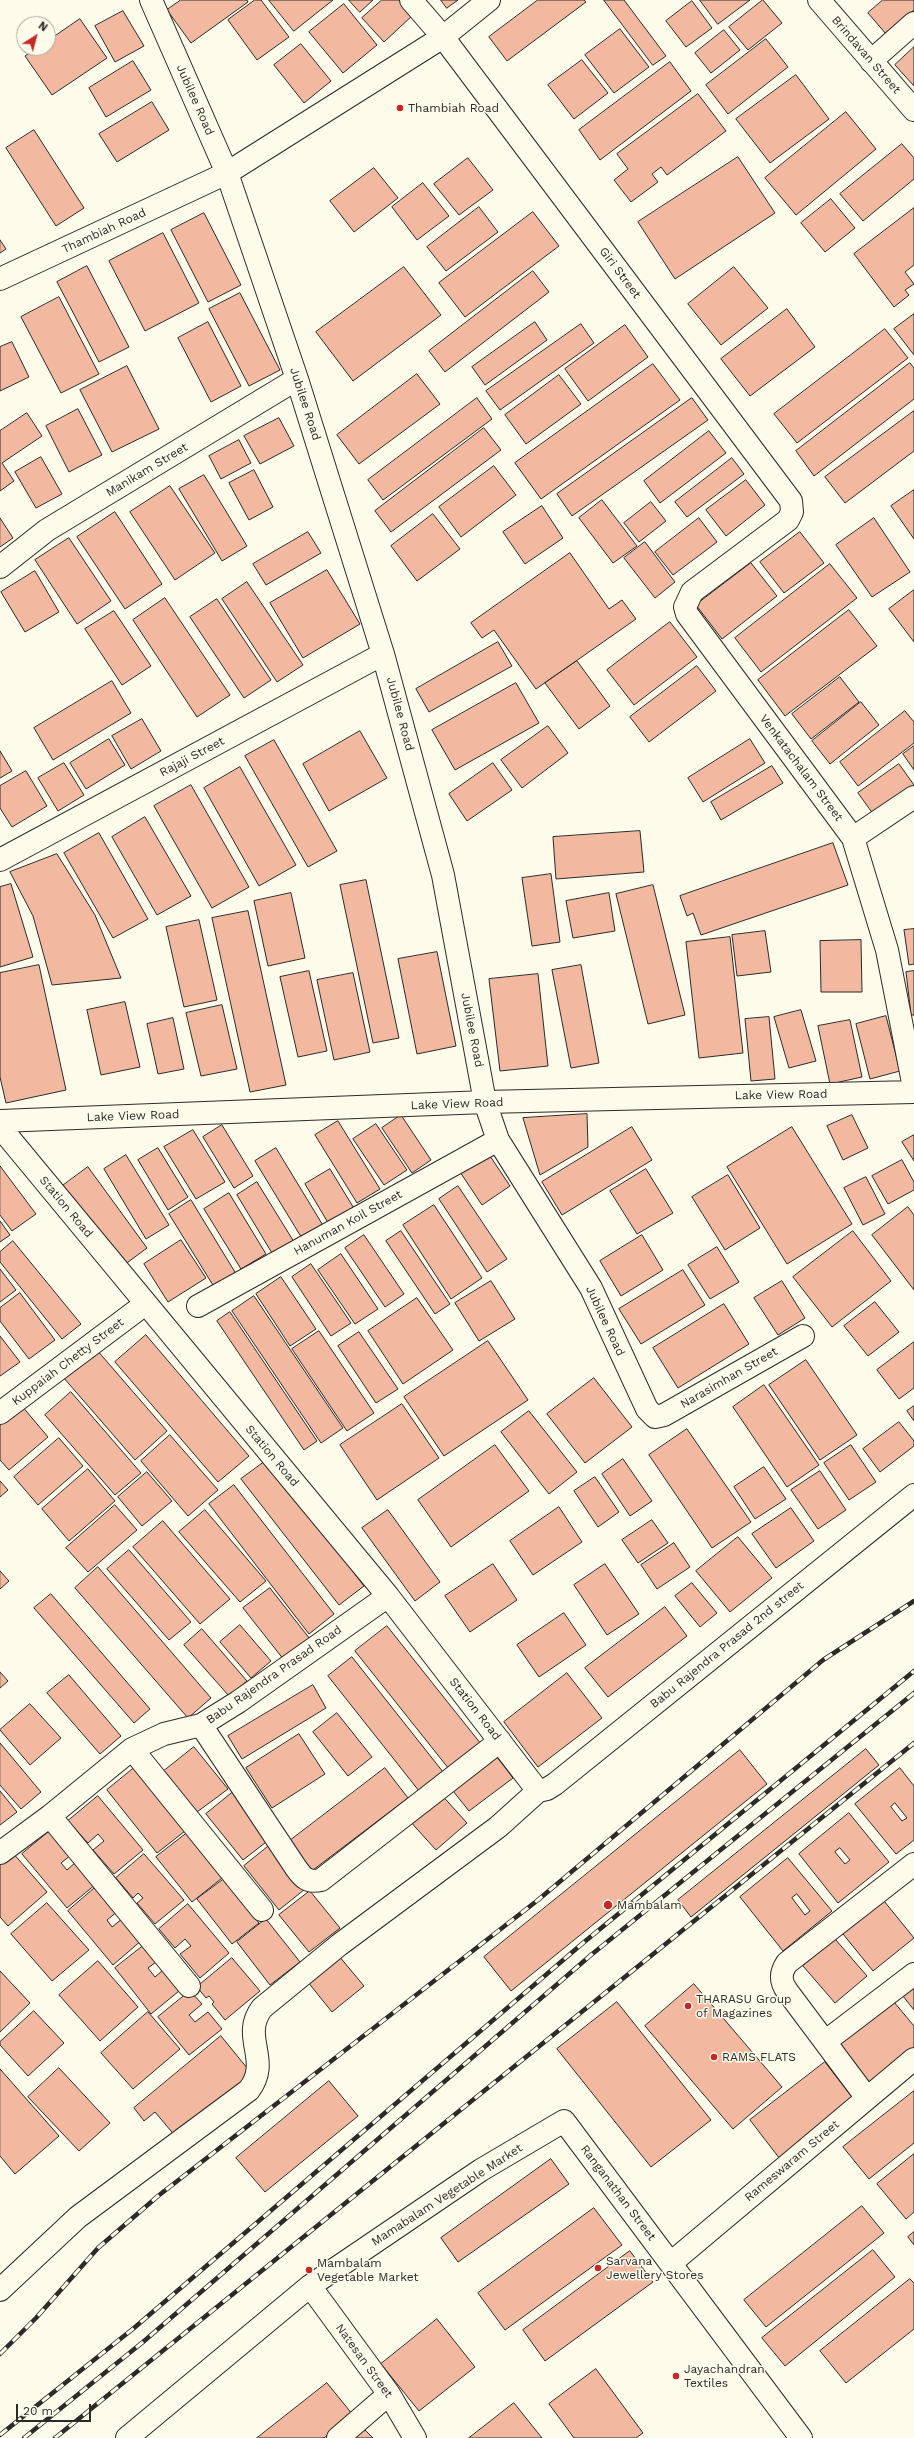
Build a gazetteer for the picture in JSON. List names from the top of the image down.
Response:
{
  "streets": {
    "street": [
      "Brindavan Street",
      "Jubilee Road",
      "Thambiah Road",
      "Giri Street",
      "Manikam Street",
      "Rajaji Street",
      "Venkatachalam Street",
      "Lake View Road",
      "Station Road",
      "Hanuman Koil Street",
      "Kuppaiah Chetty Street",
      "Narasimhan Street",
      "Babu Rajendra Prasad 2nd street",
      "Babu Rajendra Prasad Road",
      "Rameswaram Street",
      "Ranganathan Street",
      "Mamabalam Vegetable Market",
      "Natesan Street"
    ]
  },
  "crossings": [
    ["Jubilee Road", "Thambiah Road"],
    ["Jubilee Road", "Manikam Street"],
    ["Jubilee Road", "Rajaji Street"],
    ["Jubilee Road", "Lake View Road"],
    ["Jubilee Road", "Hanuman Koil Street"],
    ["Jubilee Road", "Narasimhan Street"],
    ["Thambiah Road", "Giri Street"],
    ["Giri Street", "Venkatachalam Street"],
    ["Station Road", "Babu Rajendra Prasad 2nd street"],
    ["Station Road", "Babu Rajendra Prasad Road"],
    ["Rameswaram Street", "Ranganathan Street"],
    ["Ranganathan Street", "Mamabalam Vegetable Market"],
    ["Mamabalam Vegetable Market", "Natesan Street"]
  ],
  "places": [
    "Thambiah Road",
    "Mambalam",
    "THARASU Group of Magazines",
    "RAMS FLATS",
    "Sarvana Jewellery Stores",
    "Mambalam Vegetable Market",
    "Jayachandran Textiles"
  ],
  "scale_bar": "20 m",
  "north": "top right"
}
